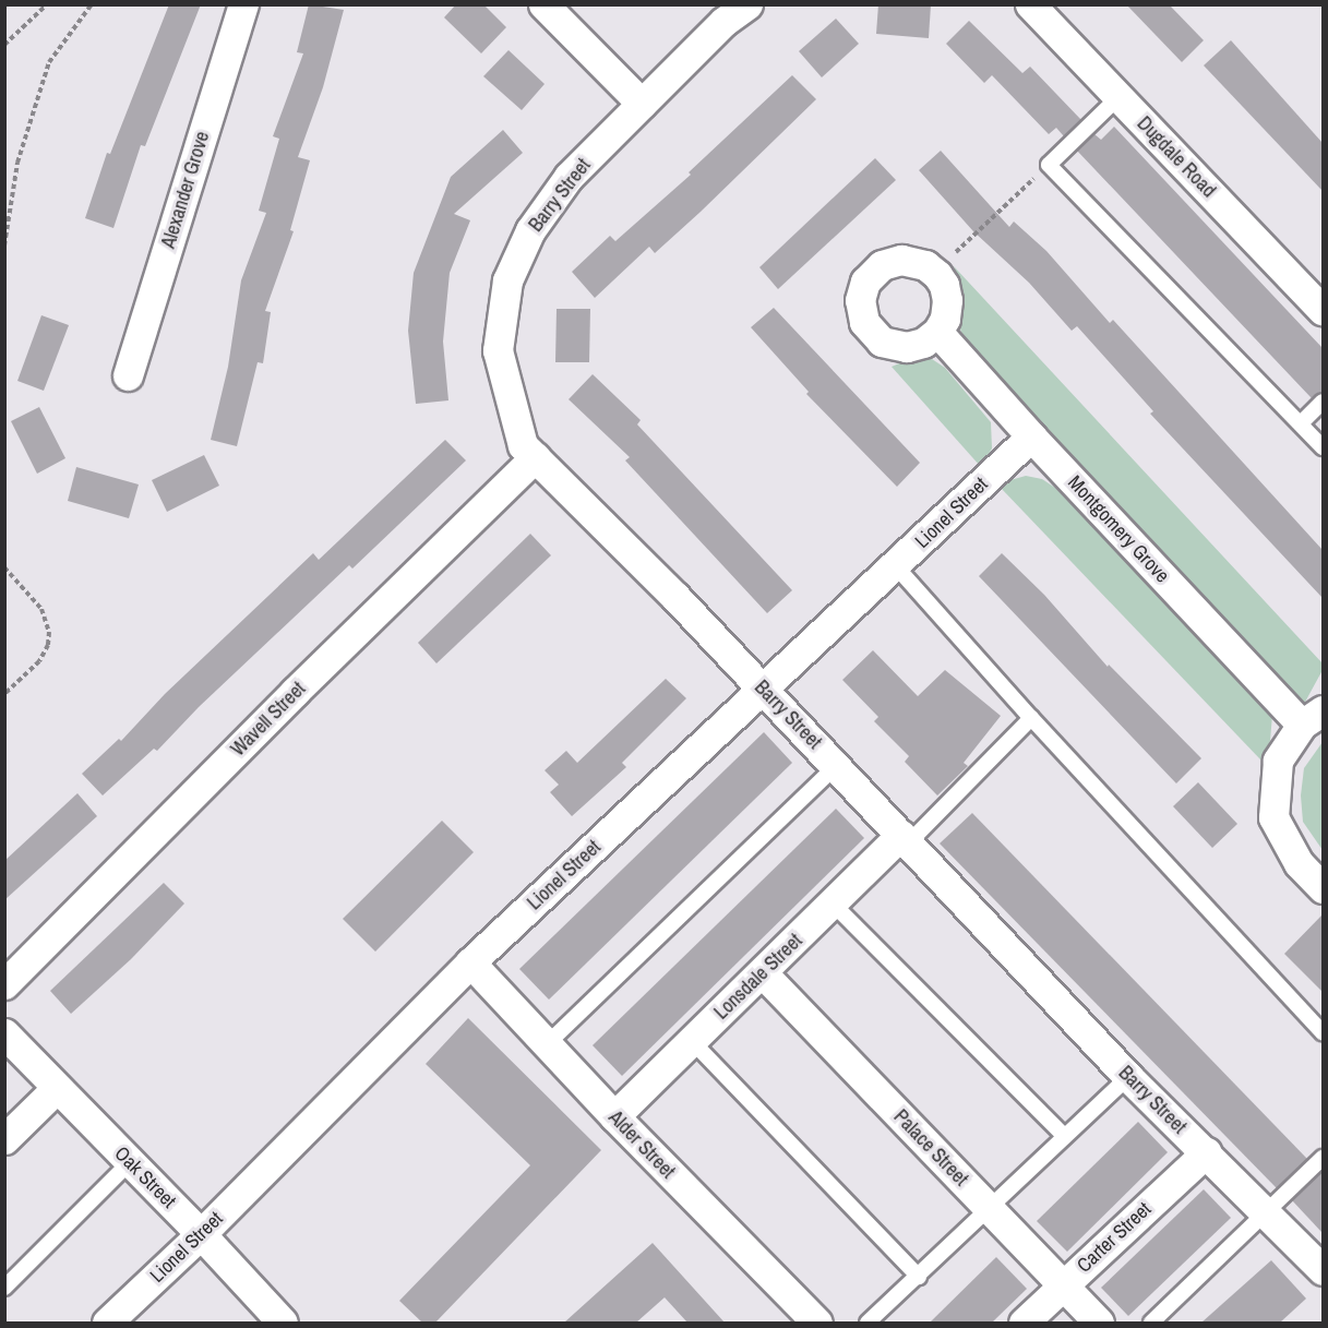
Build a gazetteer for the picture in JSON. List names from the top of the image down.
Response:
{
  "streets": {
    "street": [
      "Dugdale Road",
      "Alexander Grove",
      "Barry Street",
      "Lionel Street",
      "Montgomery Grove",
      "Wavell Street",
      "Lonsdale Street",
      "Alder Street",
      "Palace Street",
      "Oak Street",
      "Carter Street"
    ]
  },
  "crossings": [
    ["Barry Street", "Lionel Street"],
    ["Barry Street", "Wavell Street"],
    ["Barry Street", "Lonsdale Street"],
    ["Barry Street", "Carter Street"],
    ["Lionel Street", "Montgomery Grove"],
    ["Lionel Street", "Alder Street"],
    ["Lionel Street", "Oak Street"],
    ["Lonsdale Street", "Alder Street"],
    ["Lonsdale Street", "Palace Street"],
    ["Palace Street", "Carter Street"]
  ]
}
